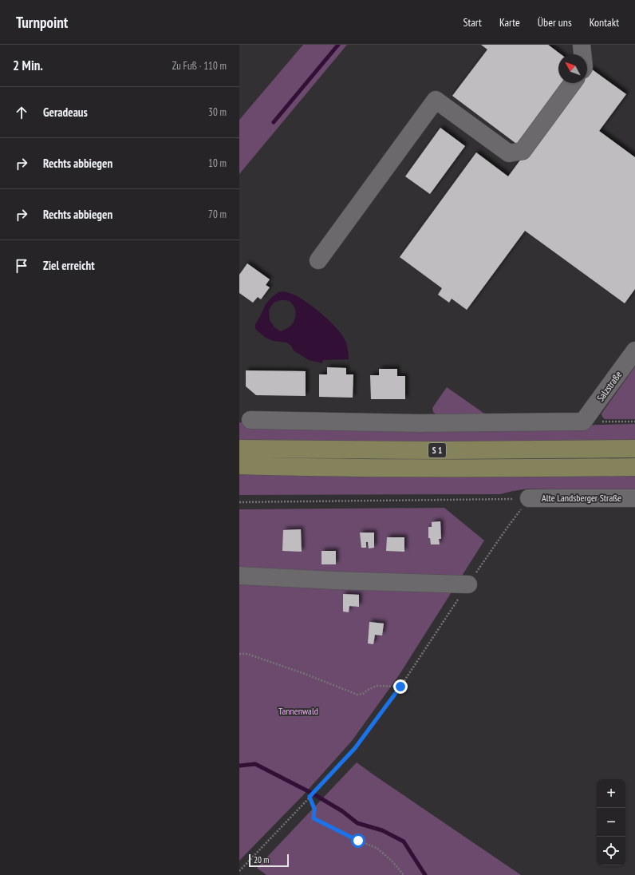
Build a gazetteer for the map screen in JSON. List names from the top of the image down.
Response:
{
  "streets": {
    "main road": ["S 1"],
    "street": ["Salzstraße", "Alte Landsberger Straße"]
  },
  "parks": ["Tannenwald"],
  "scale_bar": "20 m",
  "north": "top left",
  "page": {
    "header": "Turnpoint",
    "nav": [
      "Start",
      "Karte",
      "Über uns",
      "Kontakt"
    ],
    "heading": ["2 Min.", "Zu Fuß · 110 m"],
    "list": [
      ["Geradeaus", "30 m"],
      ["Rechts abbiegen", "10 m"],
      ["Rechts abbiegen", "70 m"],
      "Ziel erreicht"
    ],
    "map_buttons": ["+", "−"],
    "scale": "20 m"
  }
}
